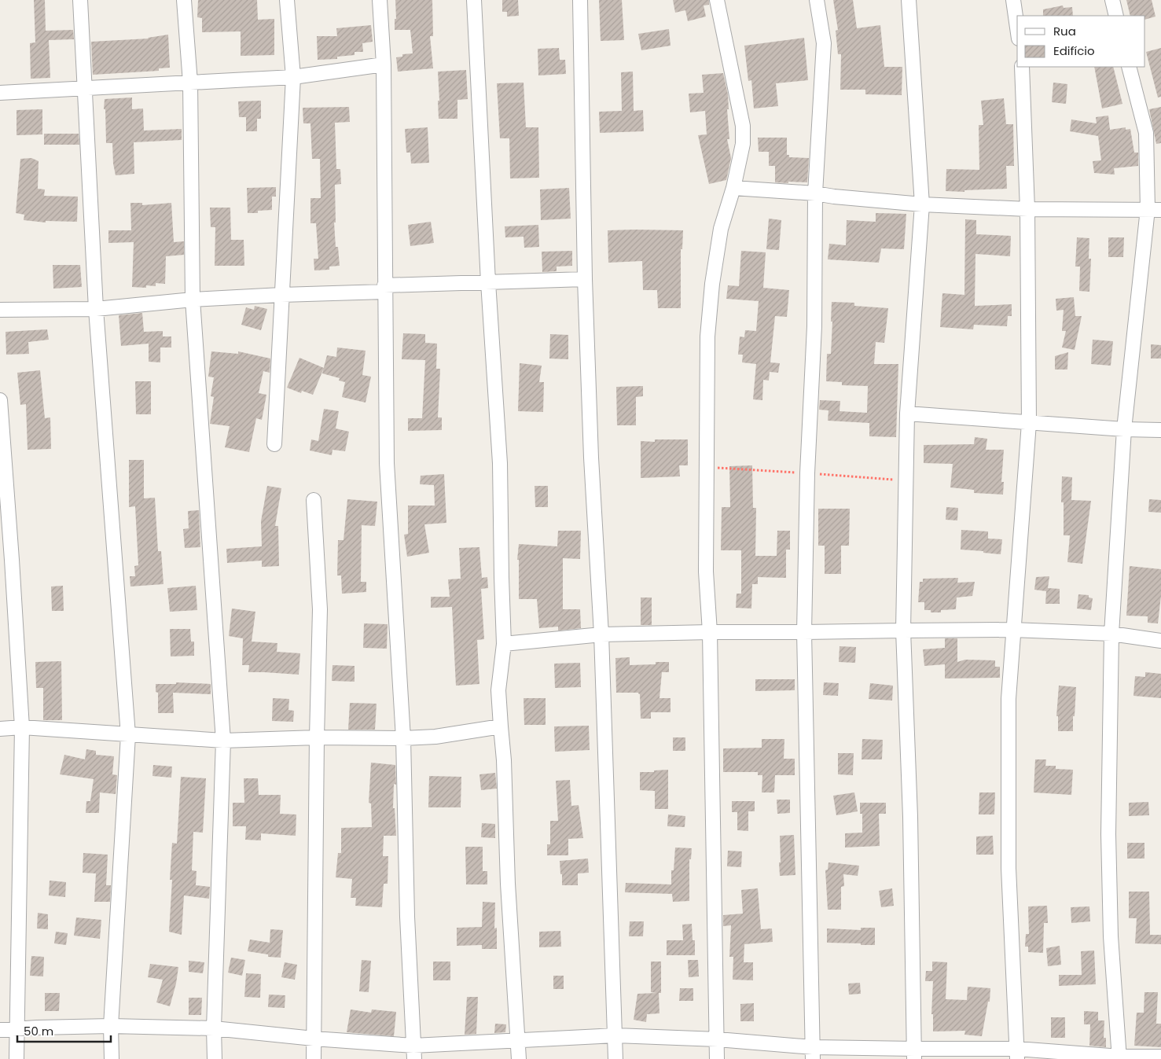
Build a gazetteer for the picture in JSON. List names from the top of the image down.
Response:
{
  "legend": ["Rua", "Edifício"],
  "scale_bar": "50 m"
}
